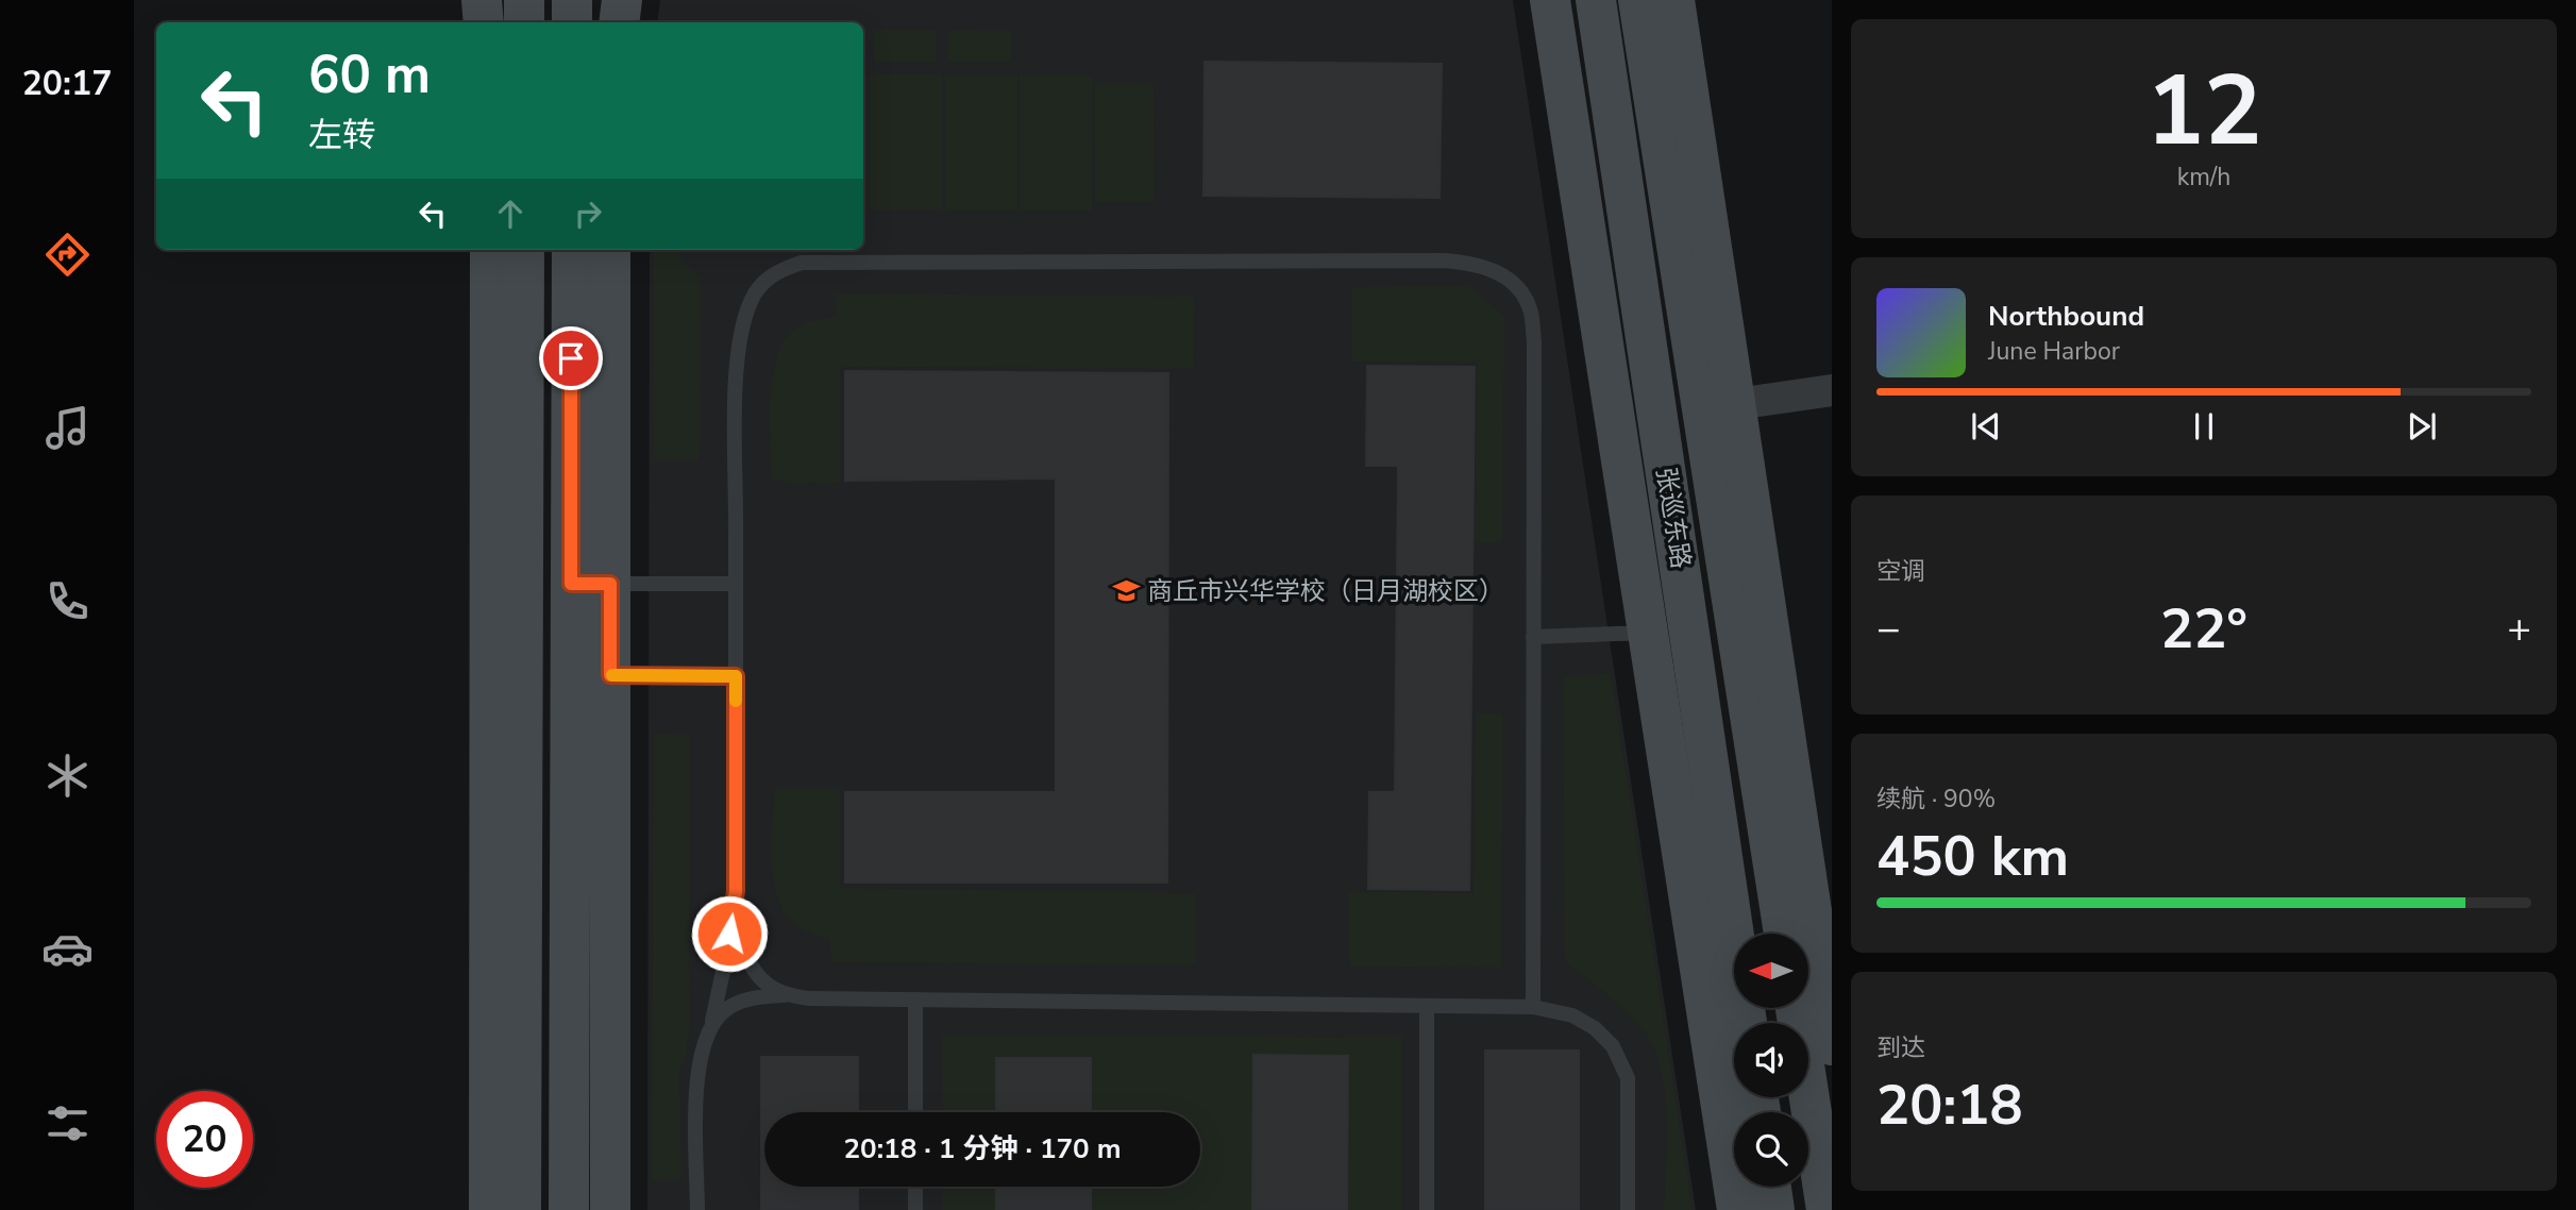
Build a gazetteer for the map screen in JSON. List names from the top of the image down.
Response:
{
  "streets": {
    "main road": ["张巡东路"]
  },
  "places": {
    "school or university": ["商丘市兴华学校（日月湖校区）"]
  },
  "north": "left",
  "page": {
    "tabs": "20:17",
    "tile": [
      ["12", "km/h"],
      "空调",
      ["续航 · 90%", "450 km"],
      ["到达", "20:18"]
    ],
    "turn": ["60 m", "左转"],
    "song": ["Northbound", "June Harbor"],
    "heat": ["−", "22°", "+"],
    "limit": "20",
    "trip": "20:18 · 1 分钟 · 170 m"
  }
}
